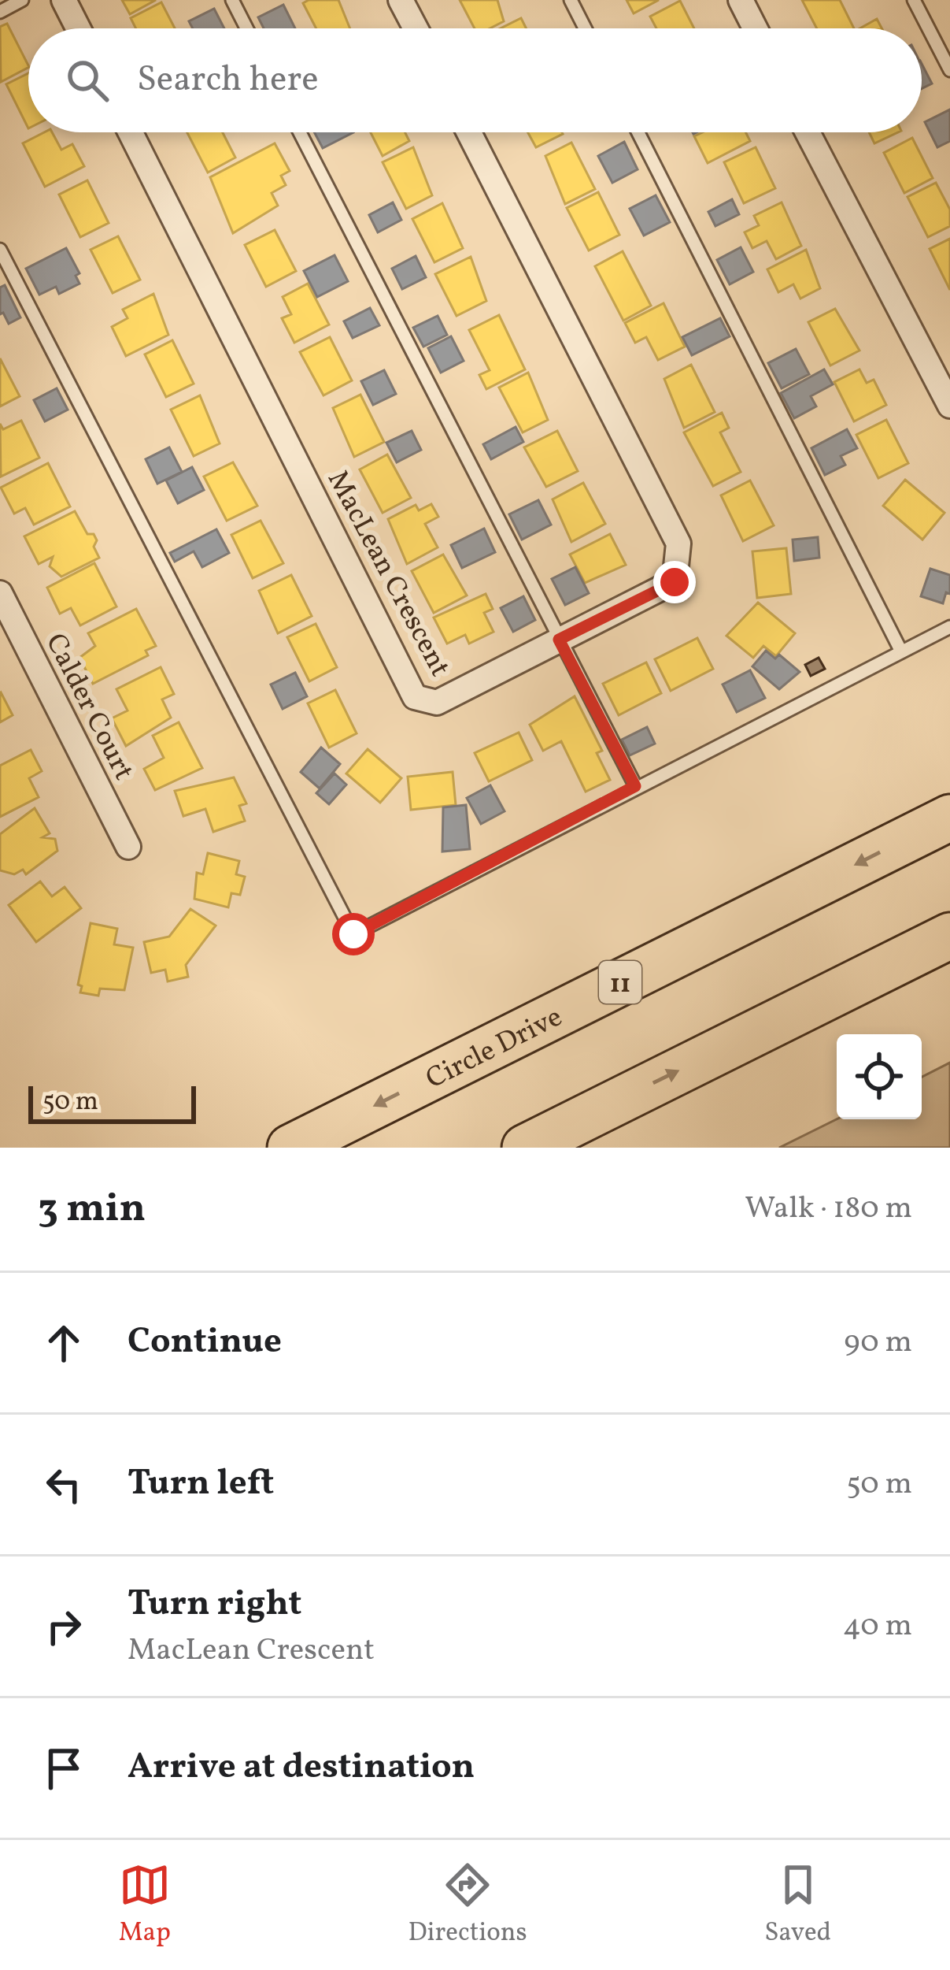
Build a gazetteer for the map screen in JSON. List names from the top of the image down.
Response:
{
  "streets": {
    "highway": ["11", "Circle Drive"],
    "street": ["MacLean Crescent", "Calder Court"]
  },
  "scale_bar": "50 m",
  "page": {
    "search": "Search here",
    "scale": "50 m",
    "heading": ["3 min", "Walk · 180 m"],
    "list": [
      ["Continue", "90 m"],
      ["Turn left", "50 m"],
      ["Turn right", "MacLean Crescent", "40 m"],
      "Arrive at destination"
    ],
    "nav": ["Map", "Directions", "Saved"]
  }
}
